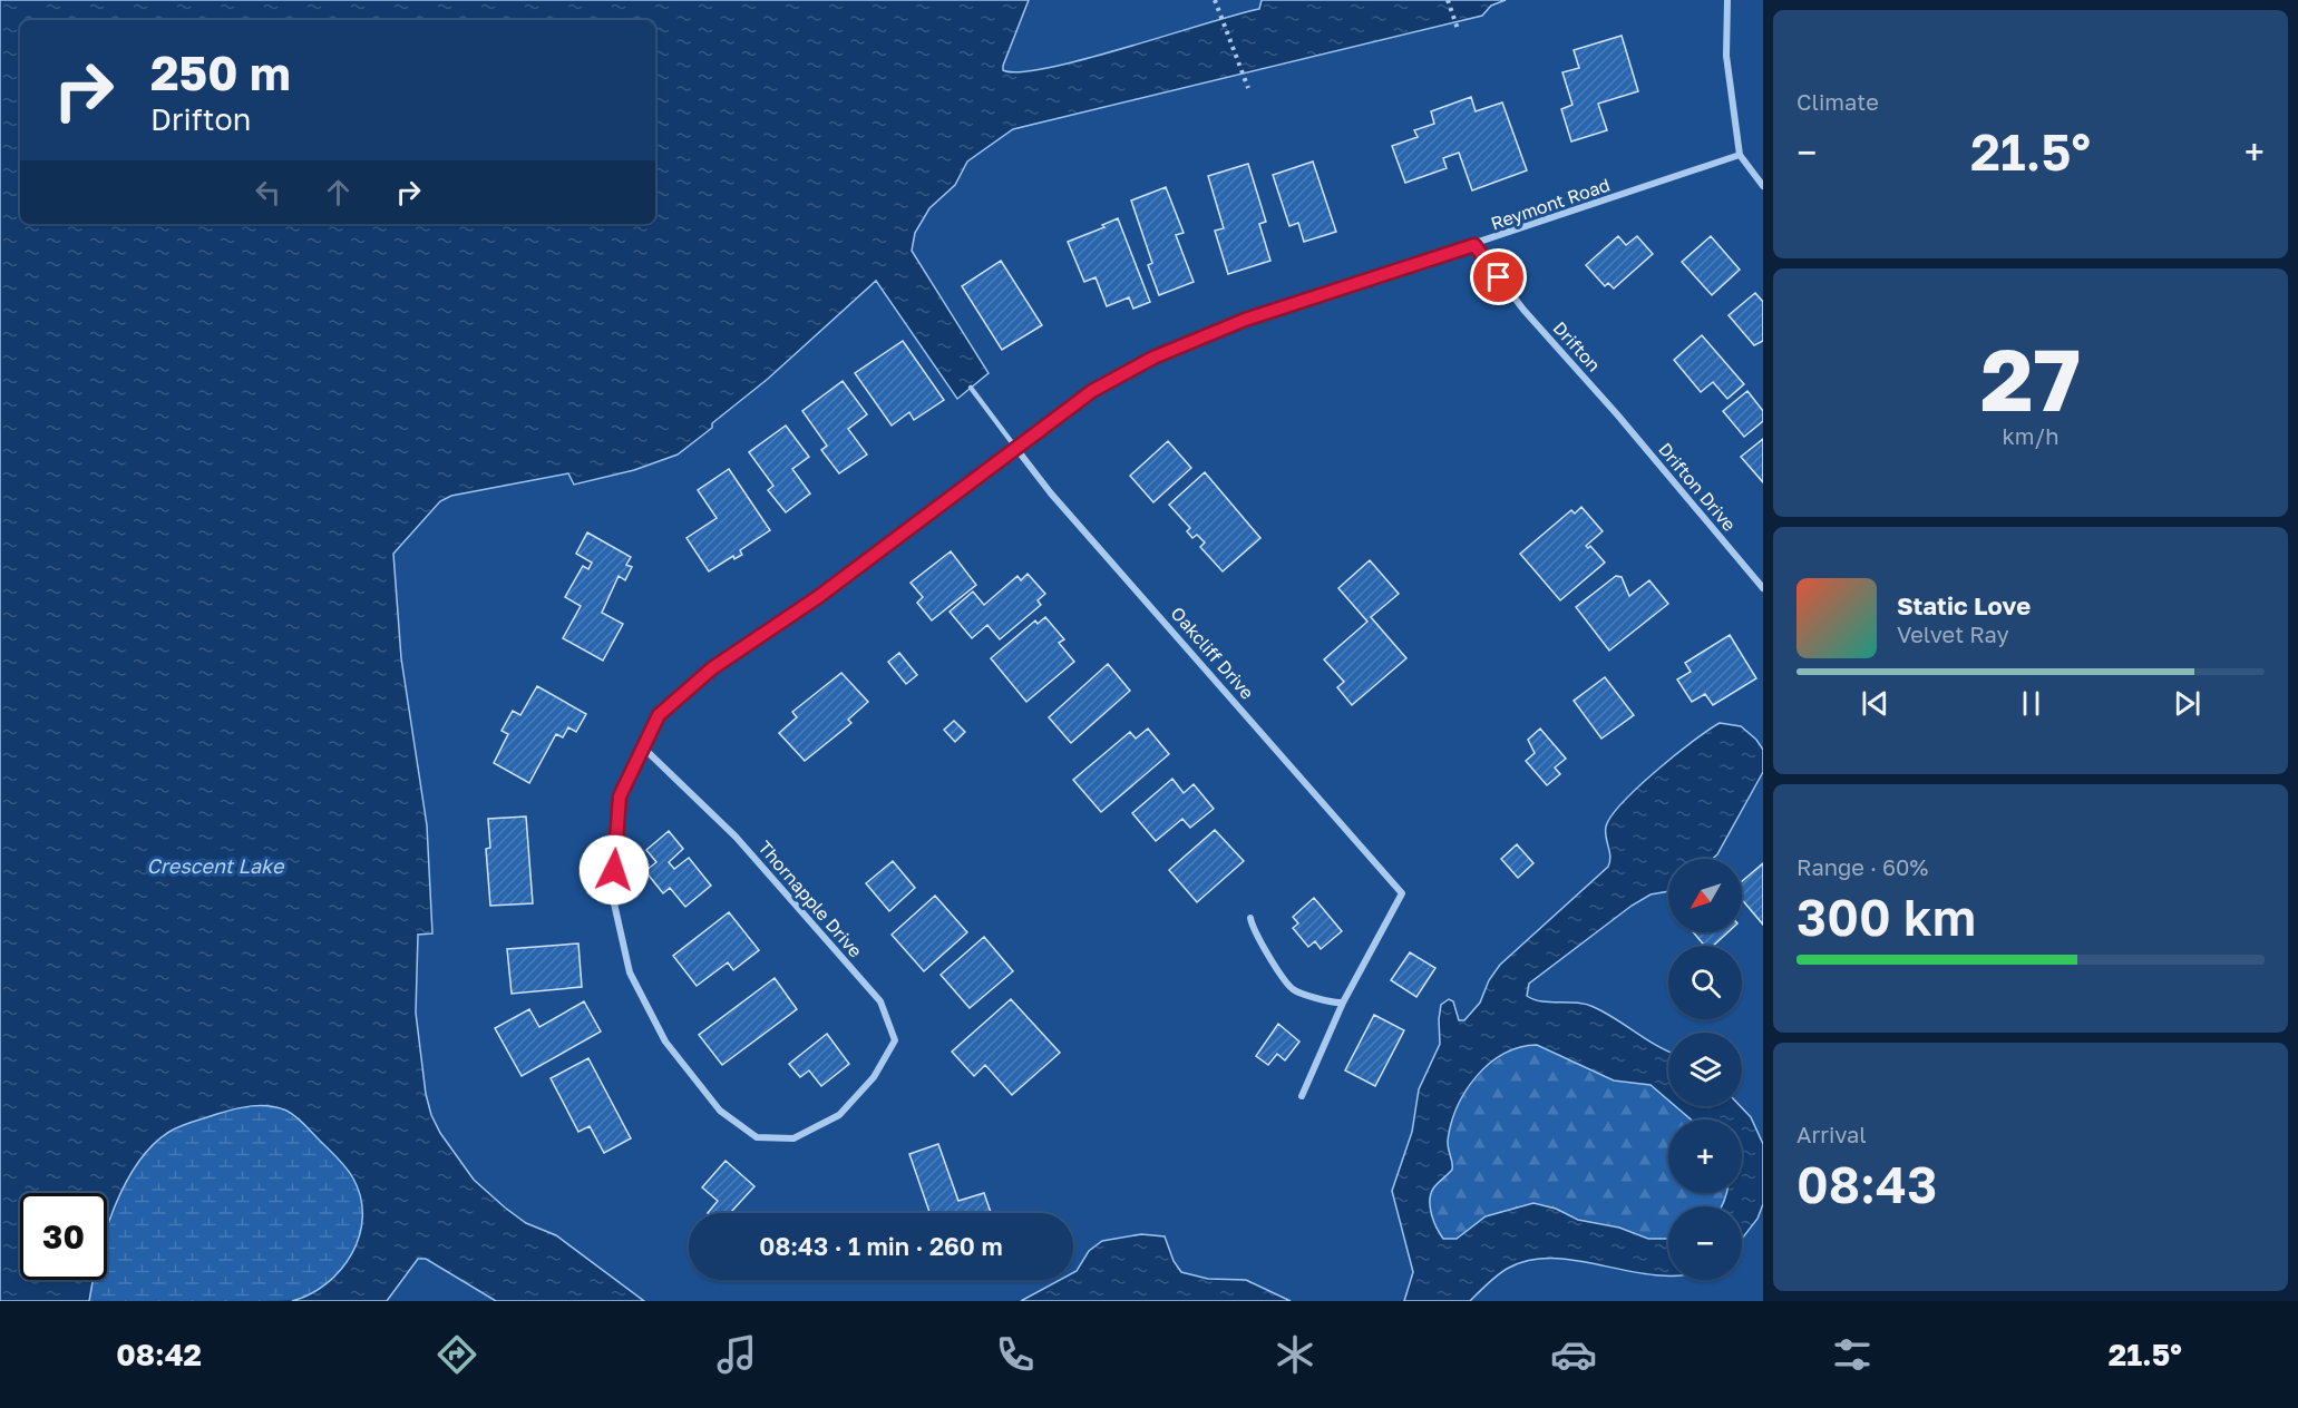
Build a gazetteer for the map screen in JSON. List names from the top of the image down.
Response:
{
  "streets": {
    "street": [
      "Reymont Road",
      "Drifton",
      "Drifton Drive",
      "Oakcliff Drive",
      "Thornapple Drive"
    ]
  },
  "crossings": [
    ["Reymont Road", "Drifton"],
    ["Reymont Road", "Oakcliff Drive"],
    ["Reymont Road", "Thornapple Drive"],
    ["Drifton", "Drifton Drive"]
  ],
  "water": ["Crescent Lake"],
  "north": "bottom left",
  "page": {
    "tile": [
      "Climate",
      ["27", "km/h"],
      ["Range · 60%", "300 km"],
      ["Arrival", "08:43"]
    ],
    "turn": ["250 m", "Drifton"],
    "heat": ["−", "21.5°", "+"],
    "song": ["Static Love", "Velvet Ray"],
    "map_buttons": ["+", "−"],
    "limit": "30",
    "trip": "08:43 · 1 min · 260 m",
    "tabs": ["08:42", "21.5°"]
  }
}
